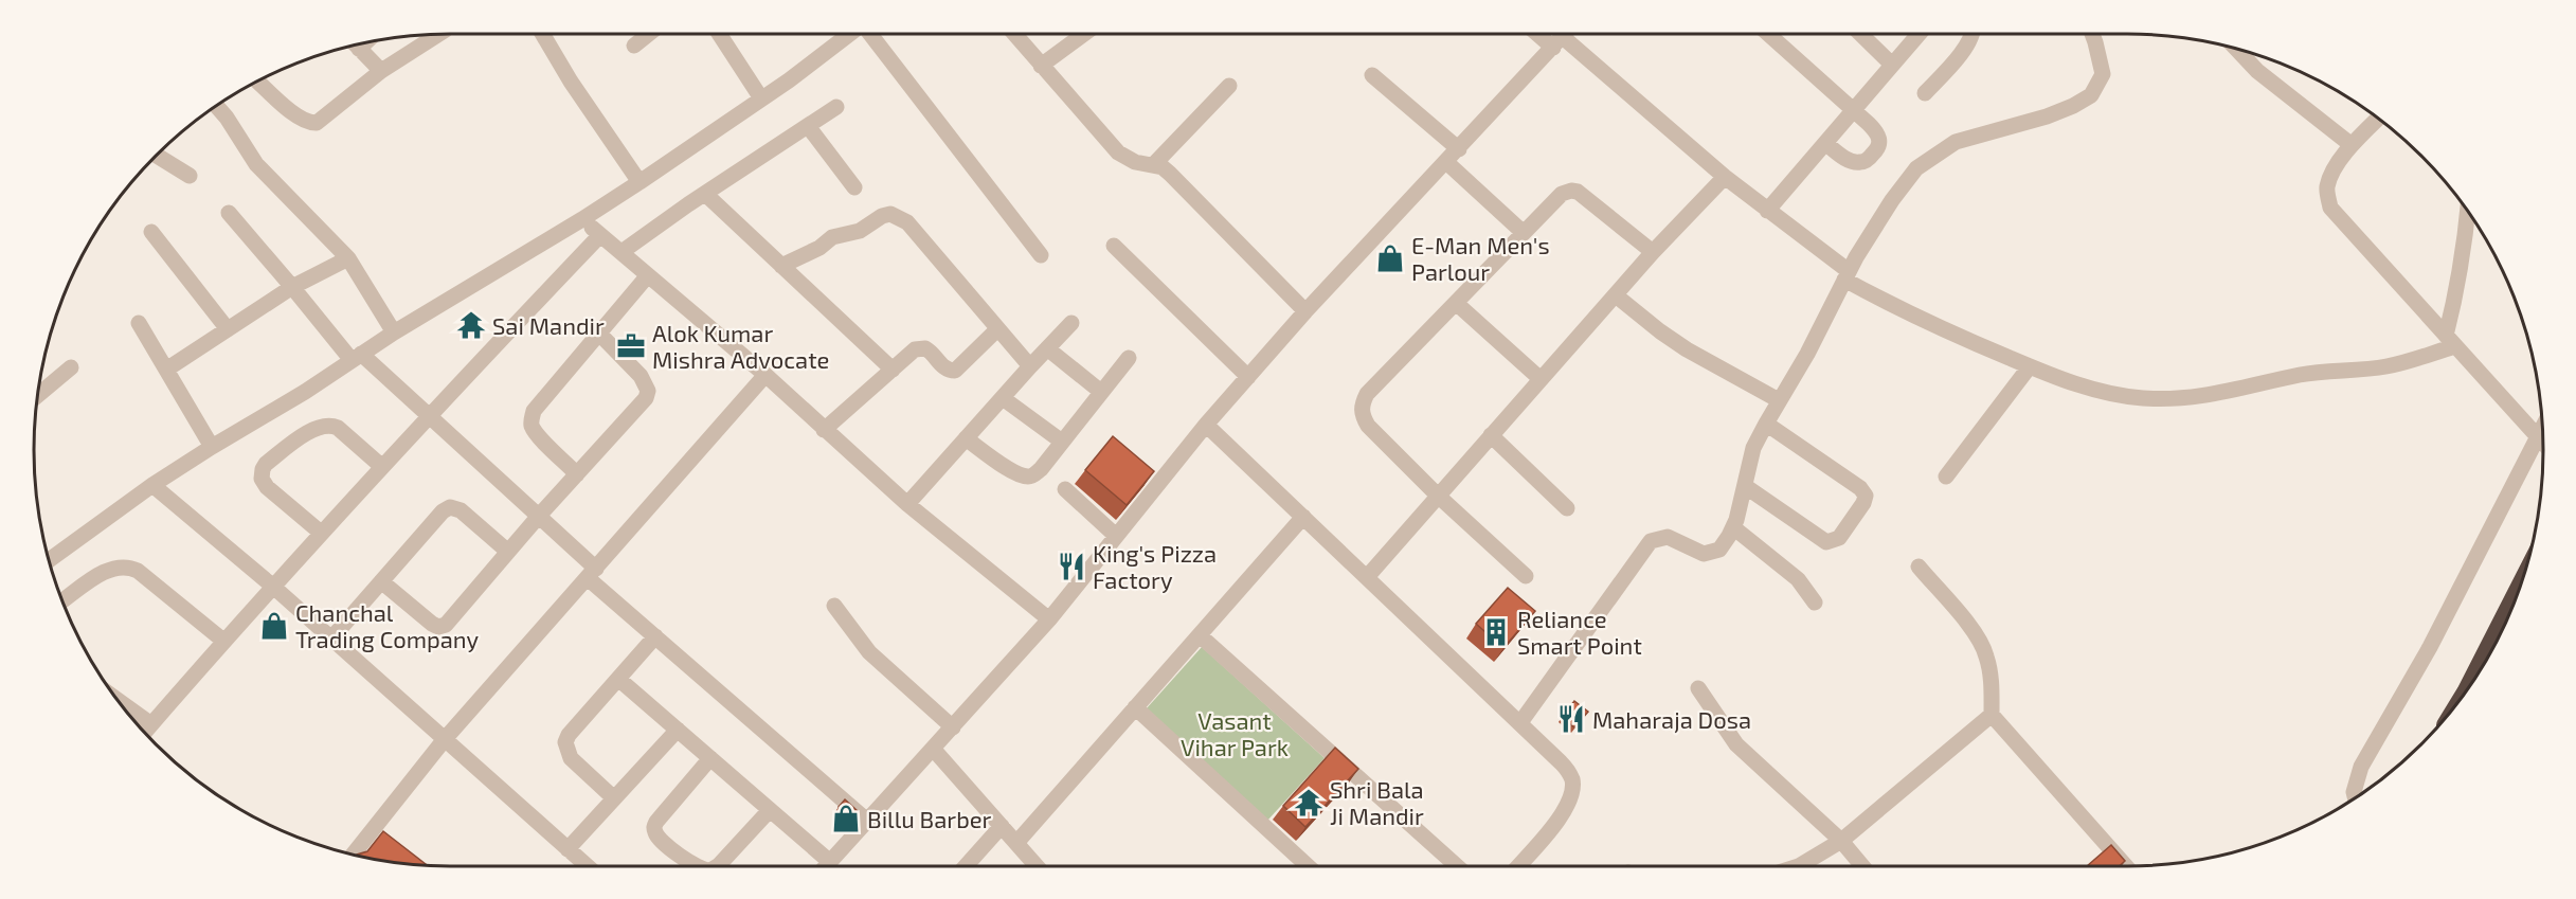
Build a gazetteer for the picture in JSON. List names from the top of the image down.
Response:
{
  "parks": ["Vasant Vihar Park"],
  "places": {
    "shop": ["E-Man Men's Parlour", "Chanchal Trading Company", "Billu Barber"],
    "temple": ["Sai Mandir", "Shri Bala Ji Mandir"],
    "office": ["Alok Kumar Mishra Advocate"],
    "restaurant": ["King's Pizza Factory", "Maharaja Dosa"],
    "building": ["Reliance Smart Point"]
  }
}
